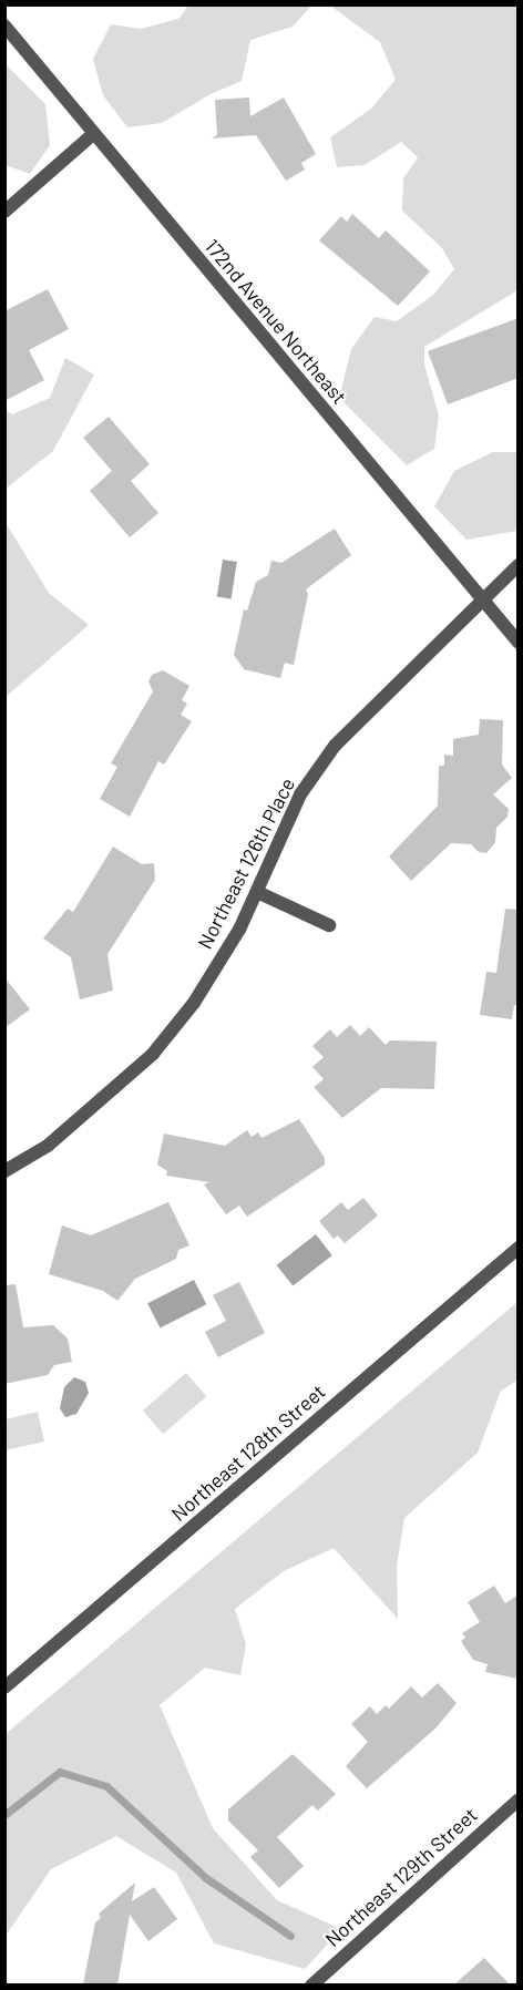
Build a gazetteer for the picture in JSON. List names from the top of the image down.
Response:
{
  "streets": {
    "street": [
      "172nd Avenue Northeast",
      "Northeast 126th Place",
      "Northeast 128th Street",
      "Northeast 129th Street"
    ]
  },
  "crossings": [
    ["172nd Avenue Northeast", "Northeast 126th Place"]
  ]
}
